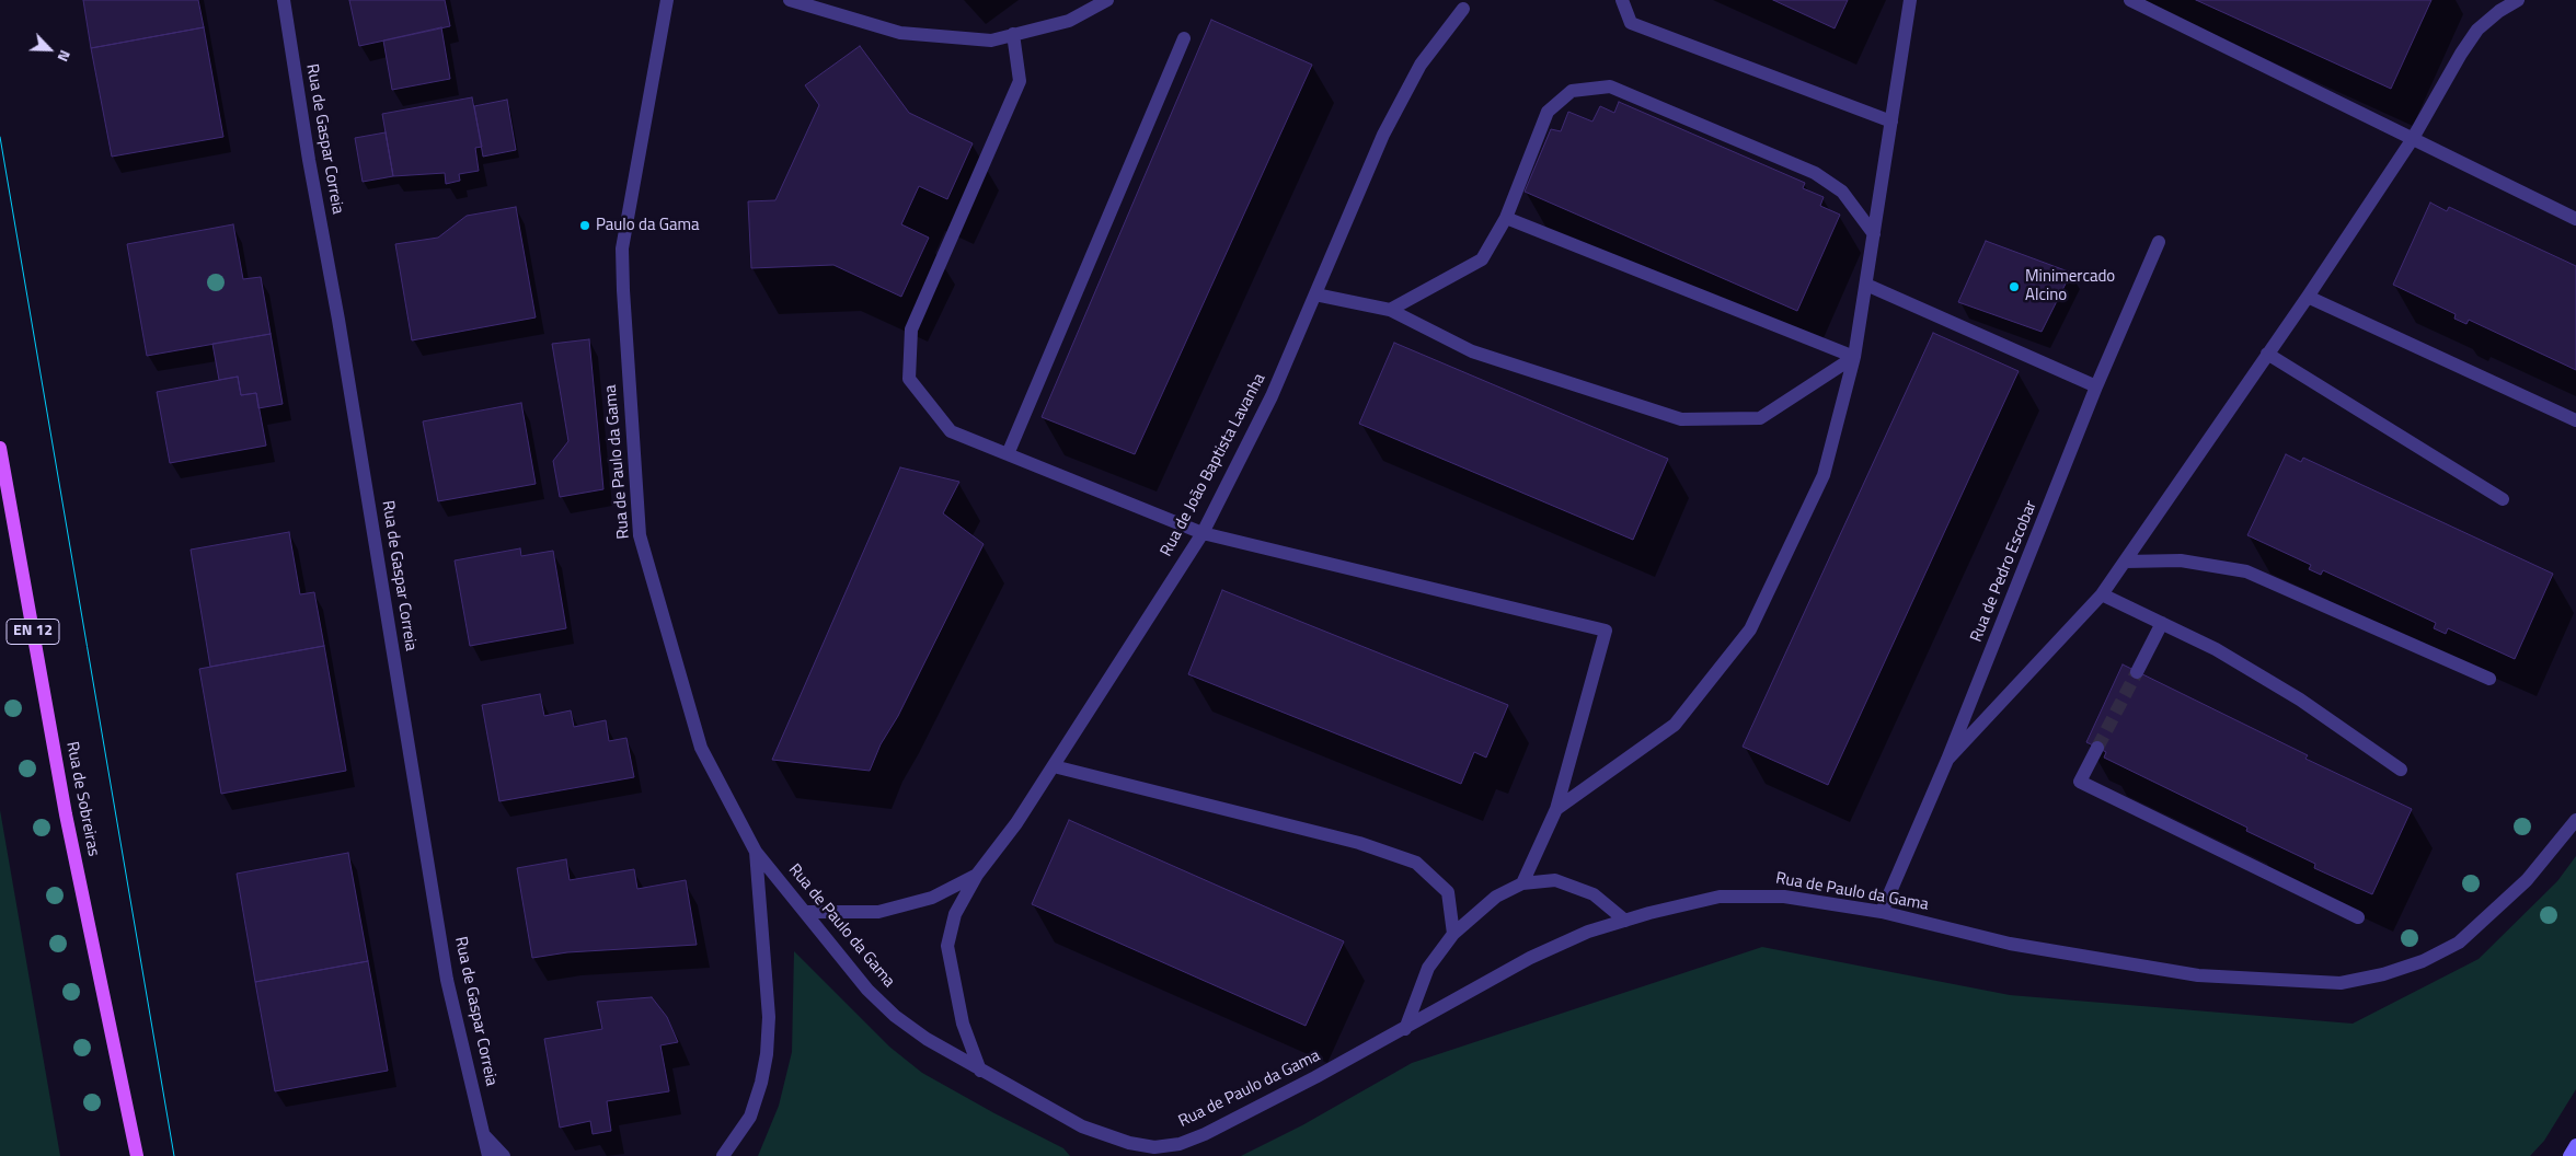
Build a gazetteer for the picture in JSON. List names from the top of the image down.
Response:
{
  "streets": {
    "main road": ["EN 12", "Rua de Sobreiras"],
    "street": [
      "Rua de Gaspar Correia",
      "Rua de Paulo da Gama",
      "Rua de João Baptista Lavanha",
      "Rua de Pedro Escobar"
    ]
  },
  "crossings": [
    ["Rua de Paulo da Gama", "Rua de João Baptista Lavanha"],
    ["Rua de Paulo da Gama", "Rua de Pedro Escobar"]
  ],
  "places": ["Paulo da Gama", "Minimercado Alcino"],
  "north": "bottom right"
}
